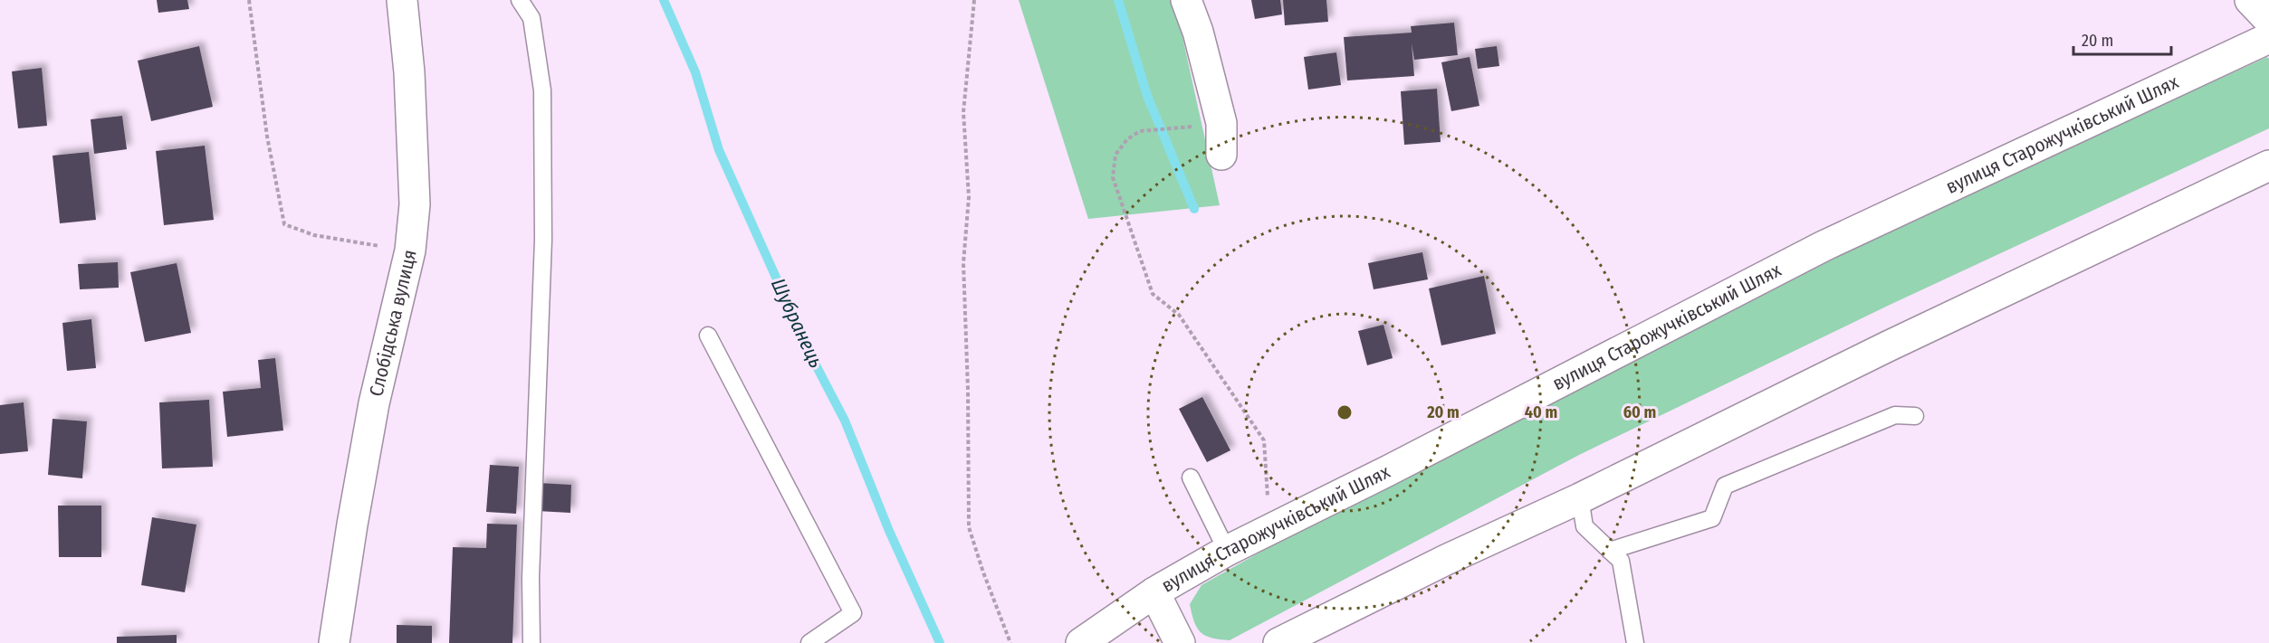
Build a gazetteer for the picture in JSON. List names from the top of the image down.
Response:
{
  "streets": {
    "main road": ["вулиця Старожучківський Шлях", "Слобідська вулиця"]
  },
  "water": ["Шубранець"],
  "scale_bar": "20 m",
  "rings": ["20 m", "40 m", "60 m"]
}
